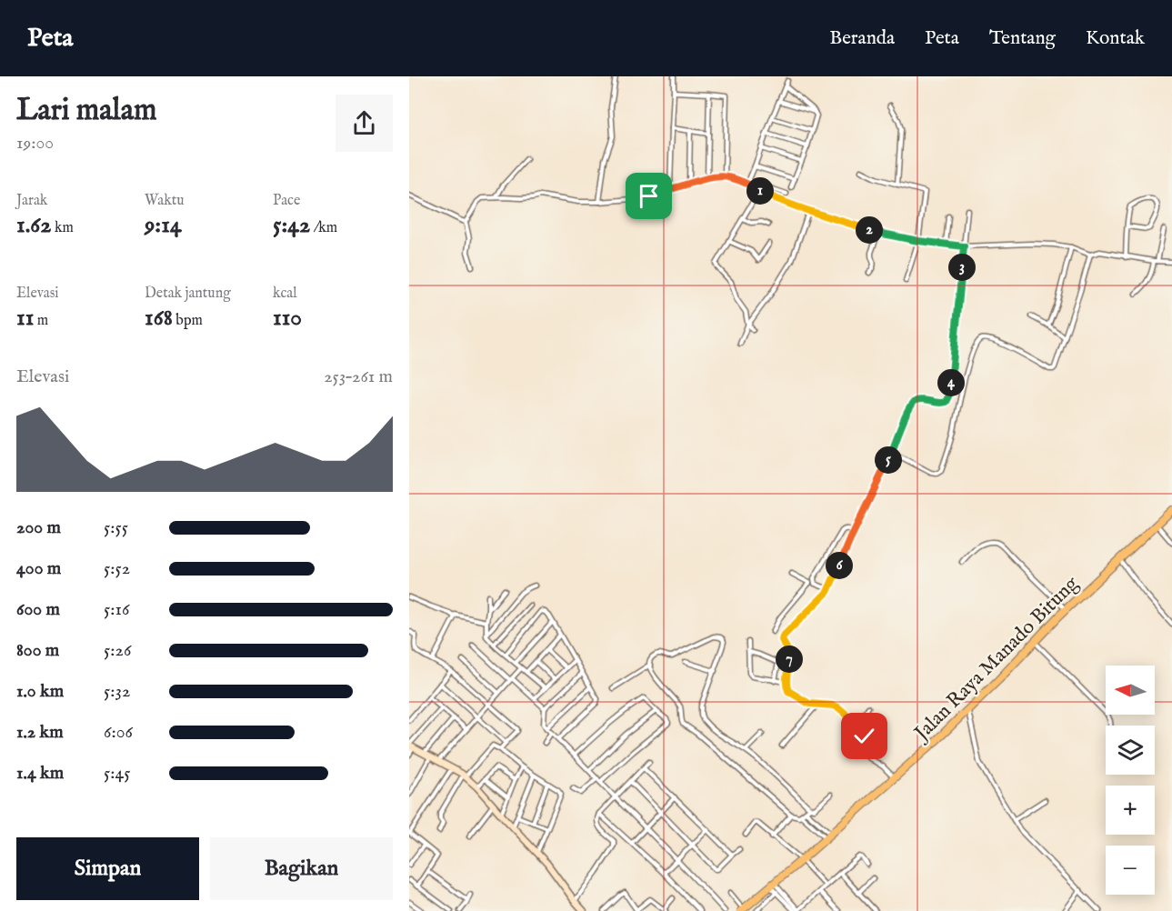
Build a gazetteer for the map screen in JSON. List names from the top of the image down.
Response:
{
  "streets": {
    "highway": ["Jalan Raya Manado Bitung"]
  },
  "north": "left",
  "page": {
    "header": "Peta",
    "nav": [
      "Beranda",
      "Peta",
      "Tentang",
      "Kontak"
    ],
    "heading": ["Lari malam", "19:00"],
    "stats": [
      ["Jarak", "1.62 km"],
      ["Waktu", "9:14"],
      ["Pace", "5:42 /km"],
      ["Elevasi", "11 m"],
      ["Detak jantung", "168 bpm"],
      ["kcal", "110"]
    ],
    "pins": [
      "1",
      "2",
      "3",
      "4",
      "5",
      "6",
      "7"
    ],
    "chart": ["Elevasi", "253–261 m"],
    "list": [
      {
        "name": "200 m",
        "note": "5:55"
      },
      {
        "name": "400 m",
        "note": "5:52"
      },
      {
        "name": "600 m",
        "note": "5:16"
      },
      {
        "name": "800 m",
        "note": "5:26"
      },
      {
        "name": "1.0 km",
        "note": "5:32"
      },
      {
        "name": "1.2 km",
        "note": "6:06"
      },
      {
        "name": "1.4 km",
        "note": "5:45"
      }
    ],
    "map_buttons": ["+", "−"],
    "buttons": ["Simpan", "Bagikan"]
  }
}
